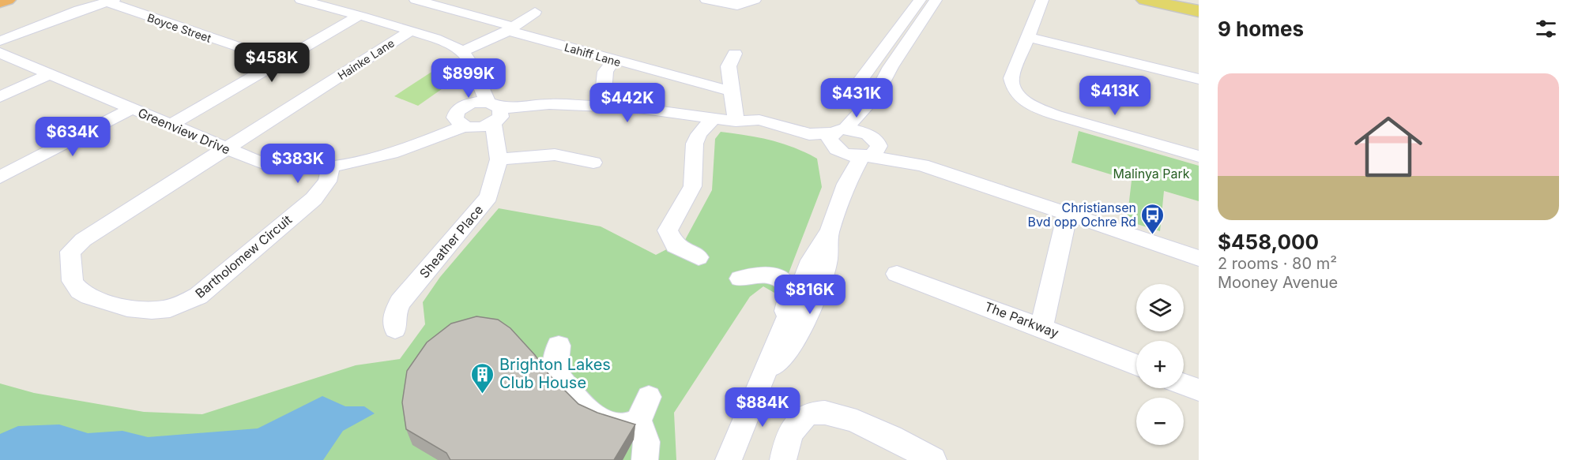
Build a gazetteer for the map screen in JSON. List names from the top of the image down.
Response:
{
  "streets": {
    "street": [
      "Boyce Street",
      "Lahiff Lane",
      "Hainke Lane",
      "Greenview Drive",
      "Sheather Place",
      "Bartholomew Circuit",
      "The Parkway"
    ]
  },
  "crossings": [
    ["Hainke Lane", "Greenview Drive"],
    ["Hainke Lane", "Bartholomew Circuit"],
    ["Greenview Drive", "Bartholomew Circuit"]
  ],
  "parks": ["Malinya Park"],
  "places": {
    "bus stop": ["Christiansen Bvd opp Ochre Rd"],
    "building": ["Brighton Lakes Club House"]
  },
  "page": {
    "heading": "9 homes",
    "price": [
      "$458K",
      "$899K",
      "$413K",
      "$431K",
      "$442K",
      "$634K",
      "$383K",
      "$816K",
      "$884K"
    ],
    "list": [
      {
        "name": "$458,000",
        "note": "2 rooms · 80 m² · Mooney Avenue"
      }
    ],
    "map_buttons": ["+", "−"]
  }
}
